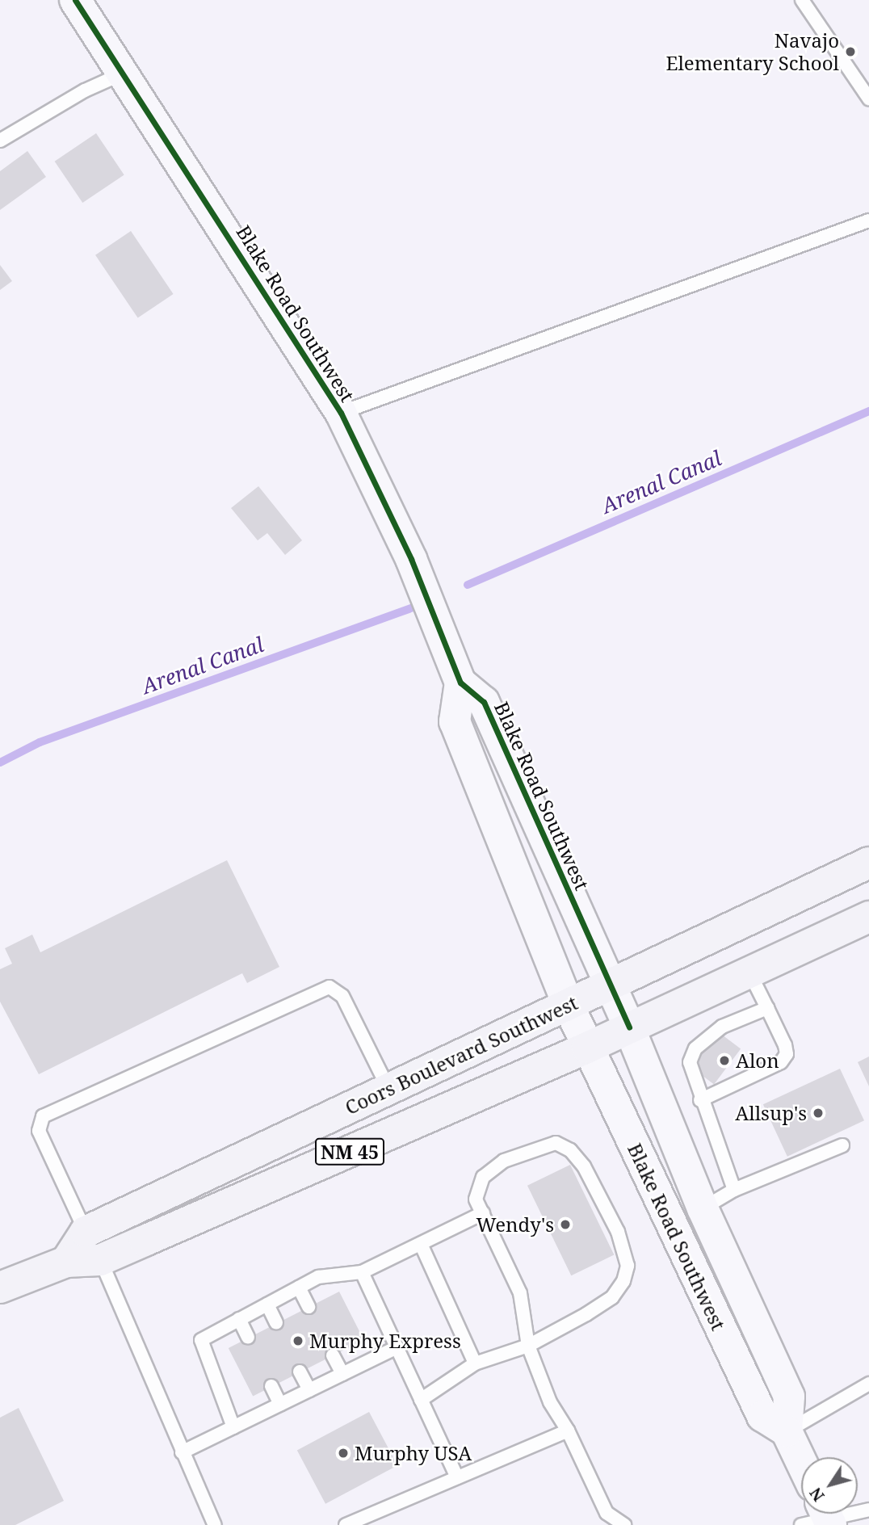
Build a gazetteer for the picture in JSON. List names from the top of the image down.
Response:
{
  "streets": {
    "main road": ["Coors Boulevard Southwest", "NM 45"],
    "street": ["Blake Road Southwest"]
  },
  "crossings": [
    ["Blake Road Southwest", "Coors Boulevard Southwest"]
  ],
  "water": ["Arenal Canal"],
  "places": [
    "Navajo Elementary School",
    "Alon",
    "Allsup's",
    "Wendy's",
    "Murphy Express",
    "Murphy USA"
  ],
  "north": "bottom left"
}
